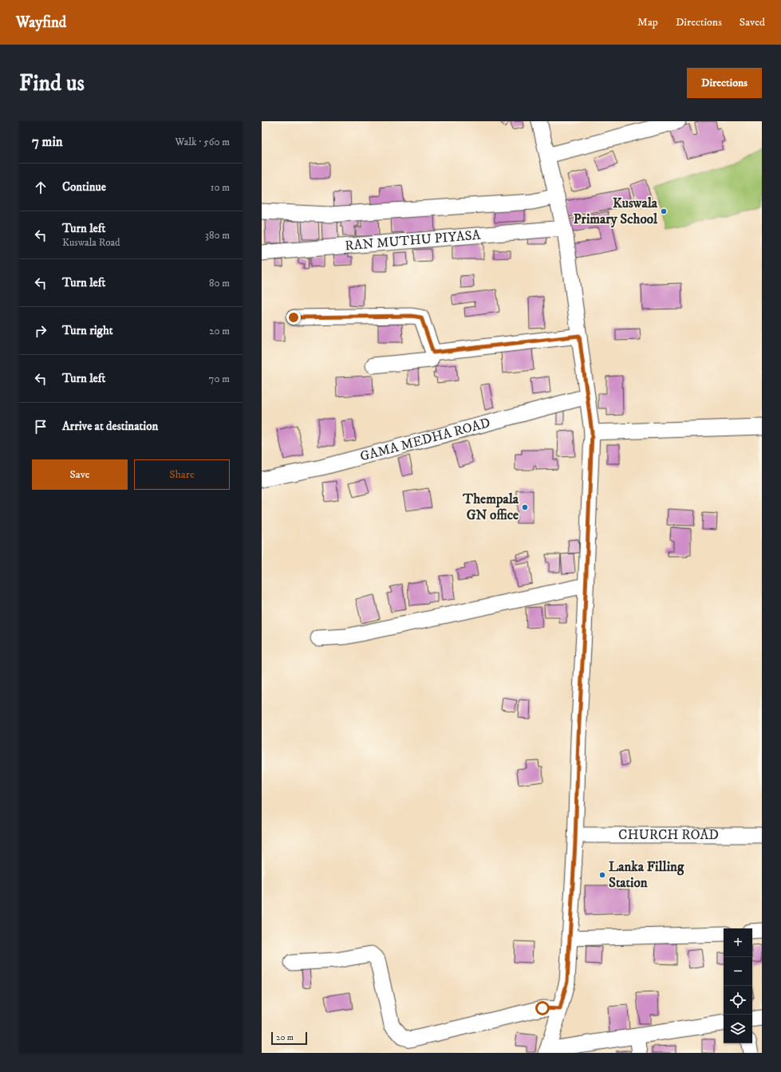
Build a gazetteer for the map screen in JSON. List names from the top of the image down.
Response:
{
  "streets": {
    "street": ["RAN MUTHU PIYASA", "GAMA MEDHA ROAD", "CHURCH ROAD"]
  },
  "places": ["Kuswala Primary School", "Thempala GN office", "Lanka Filling Station"],
  "scale_bar": "20 m",
  "page": {
    "header": "Wayfind",
    "nav": ["Map", "Directions", "Saved"],
    "buttons": [
      "Directions",
      ["Save", "Share"]
    ],
    "title": "Find us",
    "heading": ["7 min", "Walk · 560 m"],
    "list": [
      ["Continue", "10 m"],
      ["Turn left", "Kuswala Road", "380 m"],
      ["Turn left", "80 m"],
      ["Turn right", "20 m"],
      ["Turn left", "70 m"],
      "Arrive at destination"
    ],
    "map_buttons": ["+", "−"],
    "scale": "20 m"
  }
}
